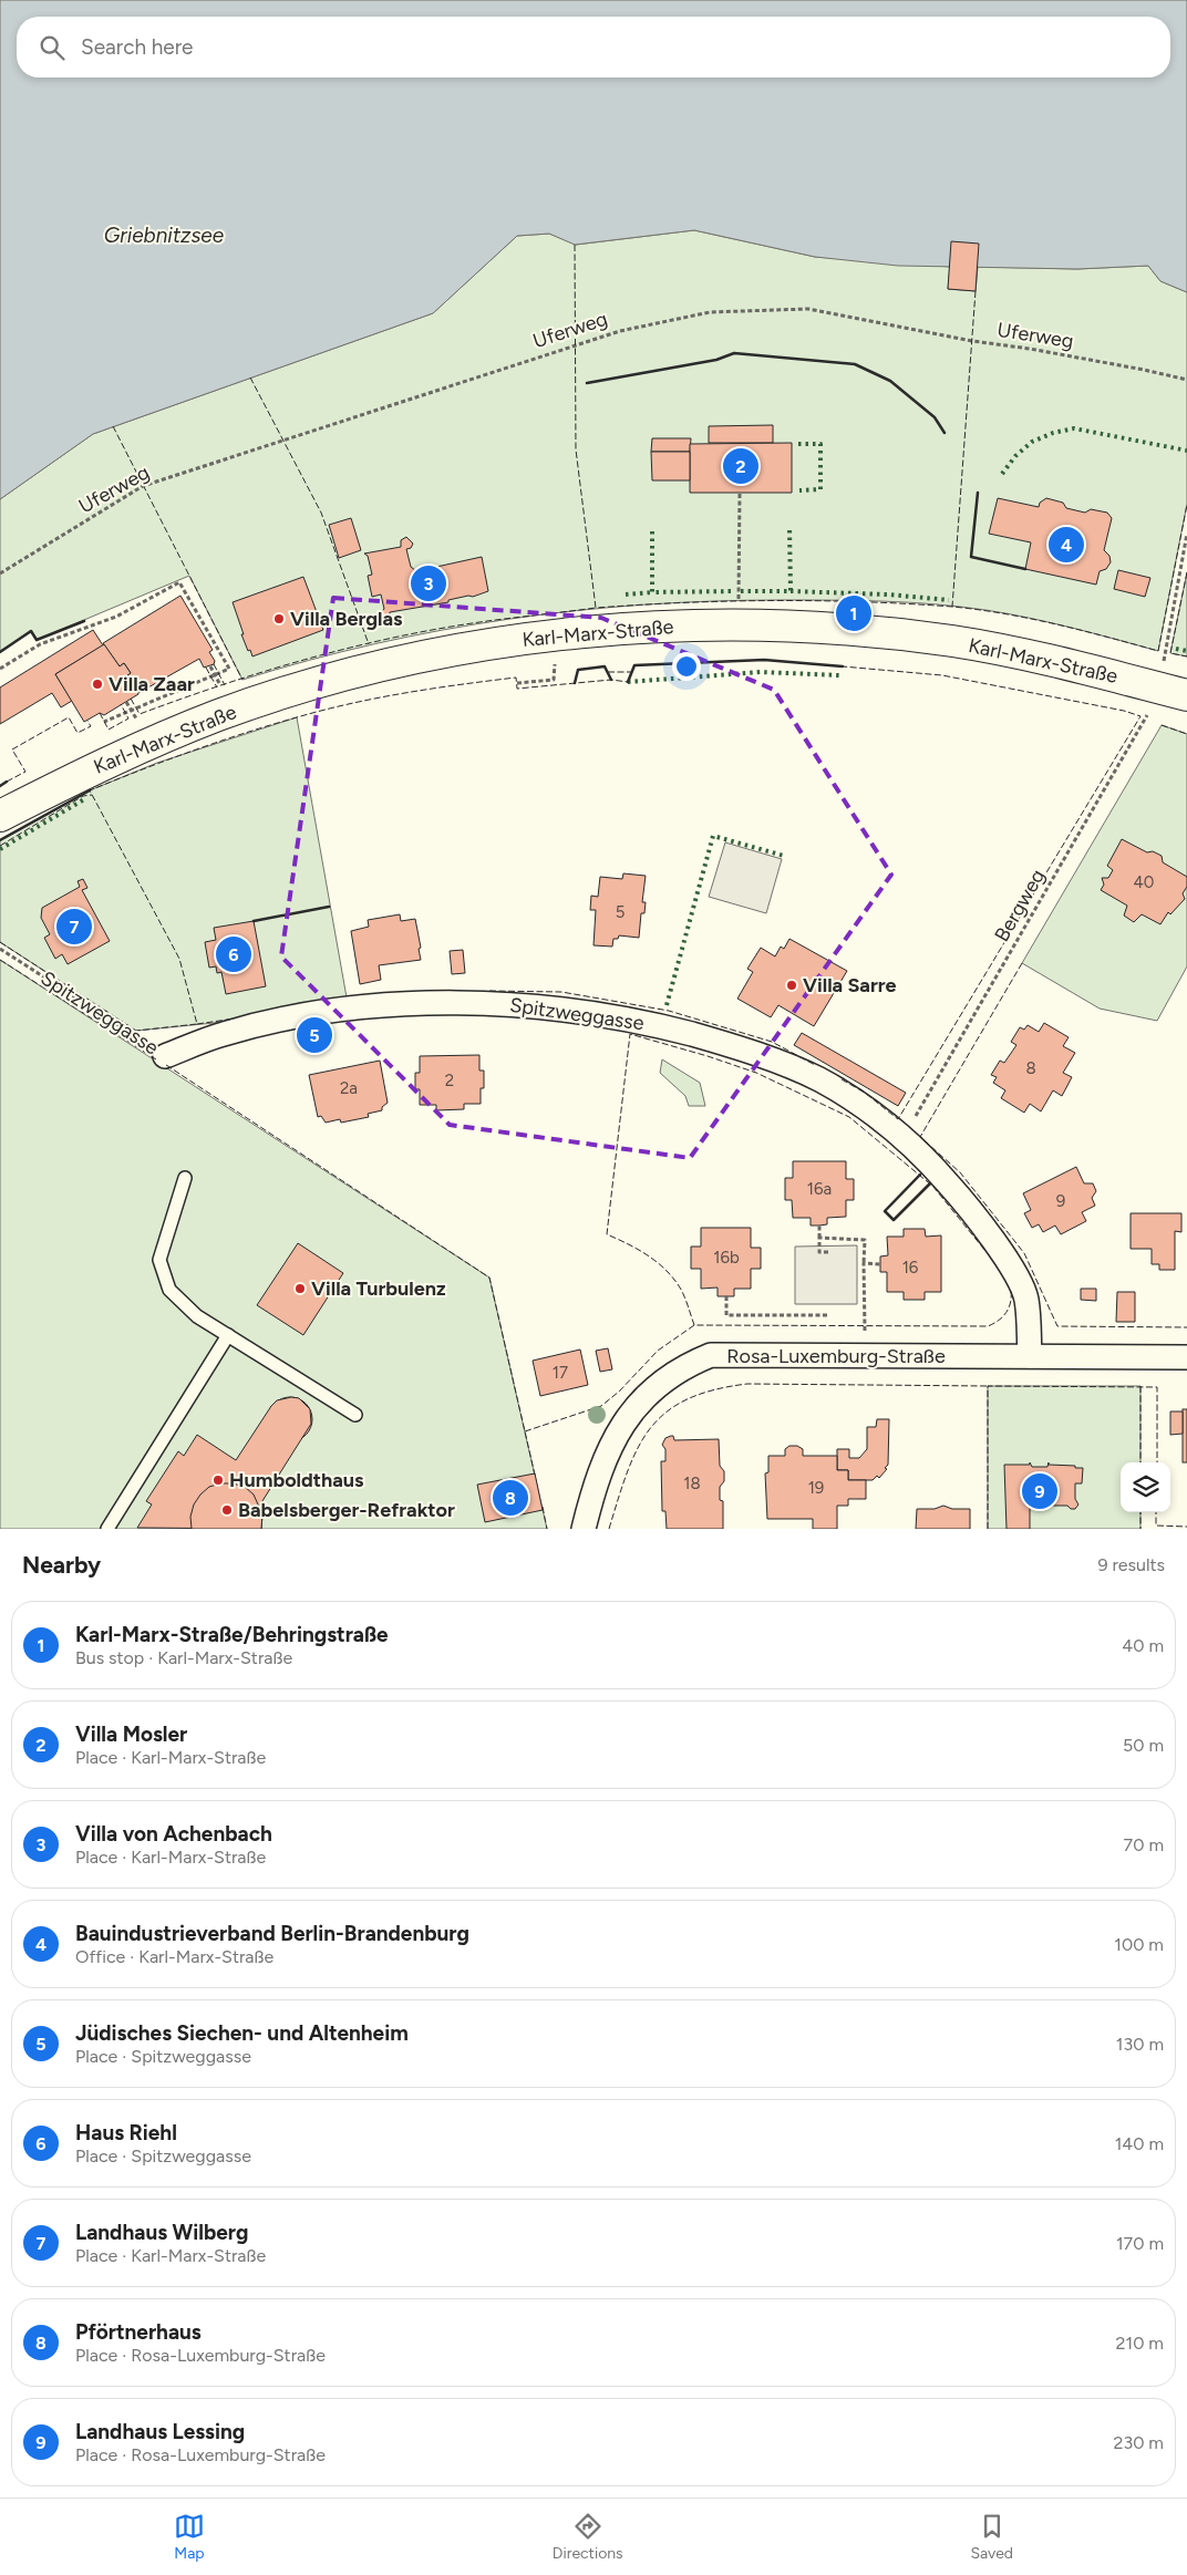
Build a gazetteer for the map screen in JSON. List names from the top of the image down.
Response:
{
  "streets": {
    "street": ["Karl-Marx-Straße", "Spitzweggasse", "Rosa-Luxemburg-Straße"],
    "path": ["Uferweg", "Bergweg"]
  },
  "crossings": [
    ["Karl-Marx-Straße", "Bergweg"],
    ["Bergweg", "Spitzweggasse"],
    ["Spitzweggasse", "Rosa-Luxemburg-Straße"]
  ],
  "water": ["Griebnitzsee"],
  "places": [
    "Villa Berglas",
    "Villa Zaar",
    "Villa Sarre",
    "Villa Turbulenz",
    "Humboldthaus",
    "Babelsberger-Refraktor"
  ],
  "house_numbers": [
    "40",
    "5",
    "8",
    "2",
    "2a",
    "16a",
    "9",
    "16b",
    "16",
    "17",
    "18",
    "19"
  ],
  "page": {
    "search": "Search here",
    "pins": [
      "2",
      "4",
      "3",
      "1",
      "7",
      "6",
      "5",
      "9",
      "8"
    ],
    "heading": ["Nearby", "9 results"],
    "list": [
      {
        "mark": "1",
        "name": "Karl-Marx-Straße/Behringstraße",
        "note": "Bus stop · Karl-Marx-Straße",
        "value": "40 m"
      },
      {
        "mark": "2",
        "name": "Villa Mosler",
        "note": "Place · Karl-Marx-Straße",
        "value": "50 m"
      },
      {
        "mark": "3",
        "name": "Villa von Achenbach",
        "note": "Place · Karl-Marx-Straße",
        "value": "70 m"
      },
      {
        "mark": "4",
        "name": "Bauindustrieverband Berlin-Brandenburg",
        "note": "Office · Karl-Marx-Straße",
        "value": "100 m"
      },
      {
        "mark": "5",
        "name": "Jüdisches Siechen- und Altenheim",
        "note": "Place · Spitzweggasse",
        "value": "130 m"
      },
      {
        "mark": "6",
        "name": "Haus Riehl",
        "note": "Place · Spitzweggasse",
        "value": "140 m"
      },
      {
        "mark": "7",
        "name": "Landhaus Wilberg",
        "note": "Place · Karl-Marx-Straße",
        "value": "170 m"
      },
      {
        "mark": "8",
        "name": "Pförtnerhaus",
        "note": "Place · Rosa-Luxemburg-Straße",
        "value": "210 m"
      },
      {
        "mark": "9",
        "name": "Landhaus Lessing",
        "note": "Place · Rosa-Luxemburg-Straße",
        "value": "230 m"
      }
    ],
    "nav": ["Map", "Directions", "Saved"]
  }
}
